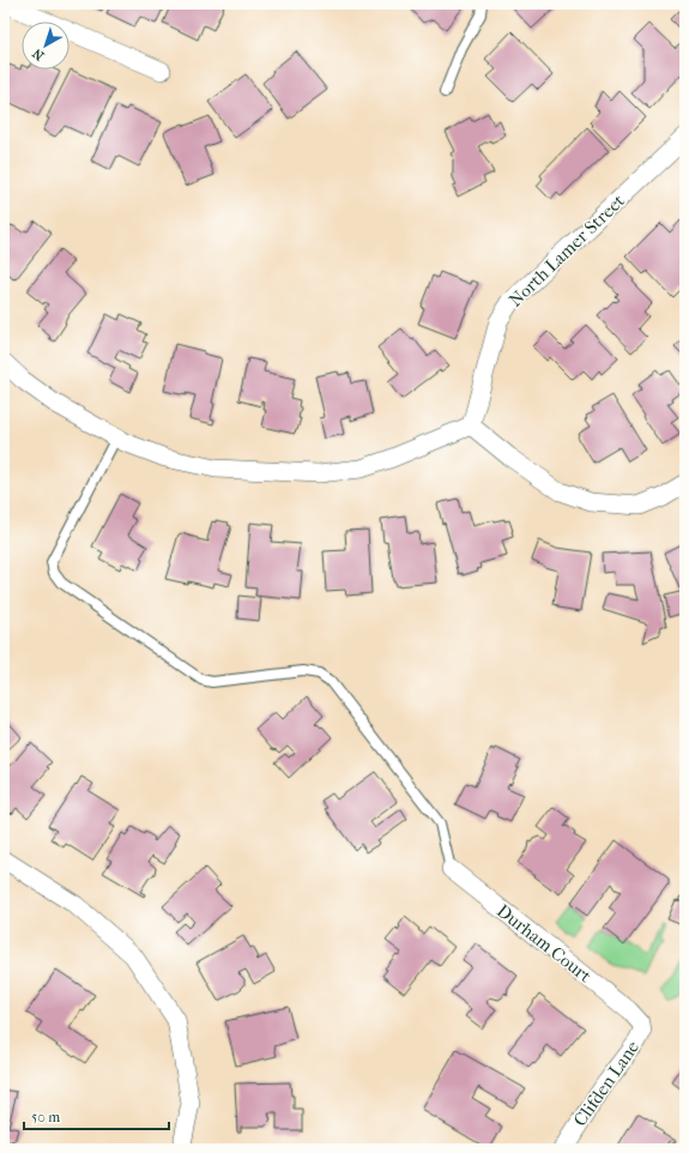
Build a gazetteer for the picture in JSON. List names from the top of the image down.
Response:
{
  "streets": {
    "street": ["North Lamer Street", "Durham Court", "Clifden Lane"]
  },
  "crossings": [
    ["Durham Court", "Clifden Lane"]
  ],
  "scale_bar": "50 m",
  "north": "bottom left"
}
